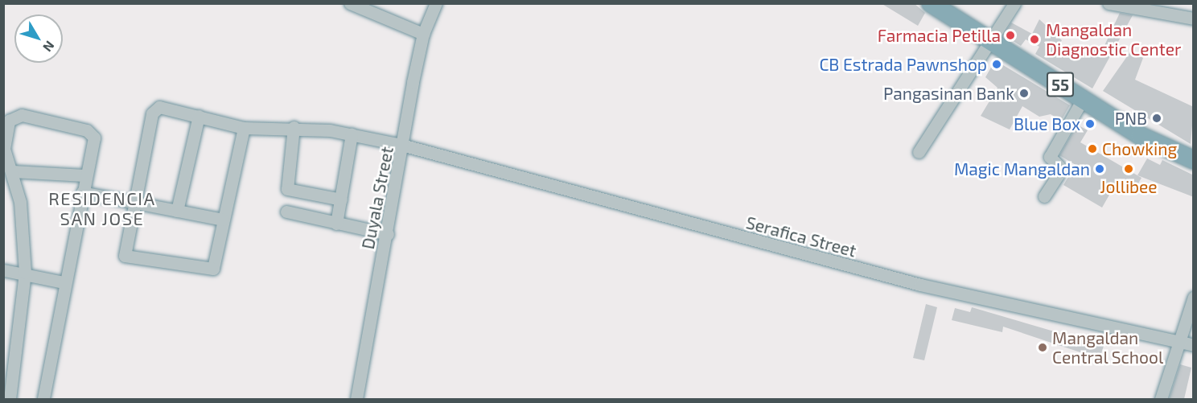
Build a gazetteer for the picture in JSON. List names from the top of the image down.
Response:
{
  "streets": {
    "highway": ["55"],
    "street": ["Duyala Street", "Serafica Street"]
  },
  "crossings": [
    ["Duyala Street", "Serafica Street"]
  ],
  "districts": ["RESIDENCIA SAN JOSE"],
  "places": [
    "Farmacia Petilla",
    "Mangaldan Diagnostic Center",
    "CB Estrada Pawnshop",
    "Pangasinan Bank",
    "PNB",
    "Blue Box",
    "Chowking",
    "Magic Mangaldan",
    "Jollibee",
    "Mangaldan Central School"
  ],
  "north": "bottom right"
}
